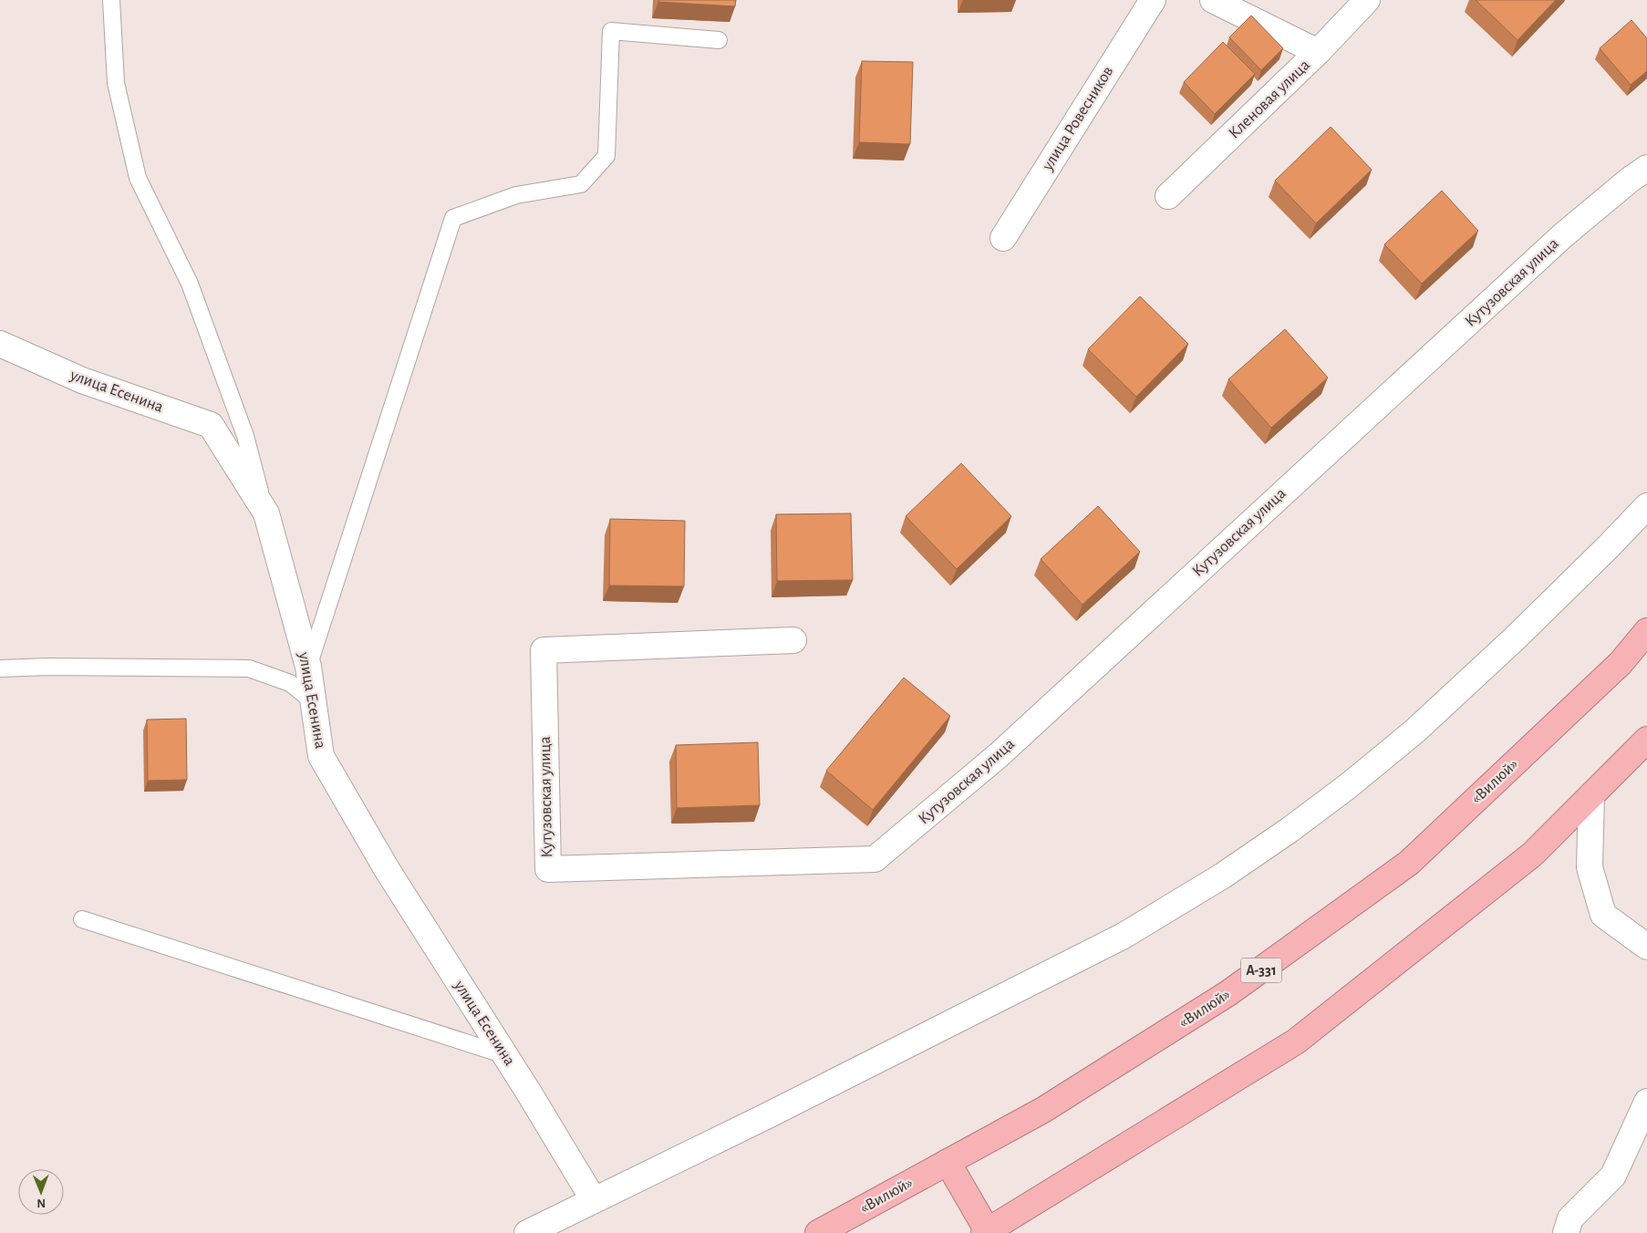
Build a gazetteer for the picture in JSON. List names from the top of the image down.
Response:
{
  "streets": {
    "highway": ["«Вилюй»", "А-331"],
    "street": [
      "Кленовая улица",
      "улица Ровесников",
      "Кутузовская улица",
      "улица Есенина"
    ]
  },
  "north": "bottom"
}
